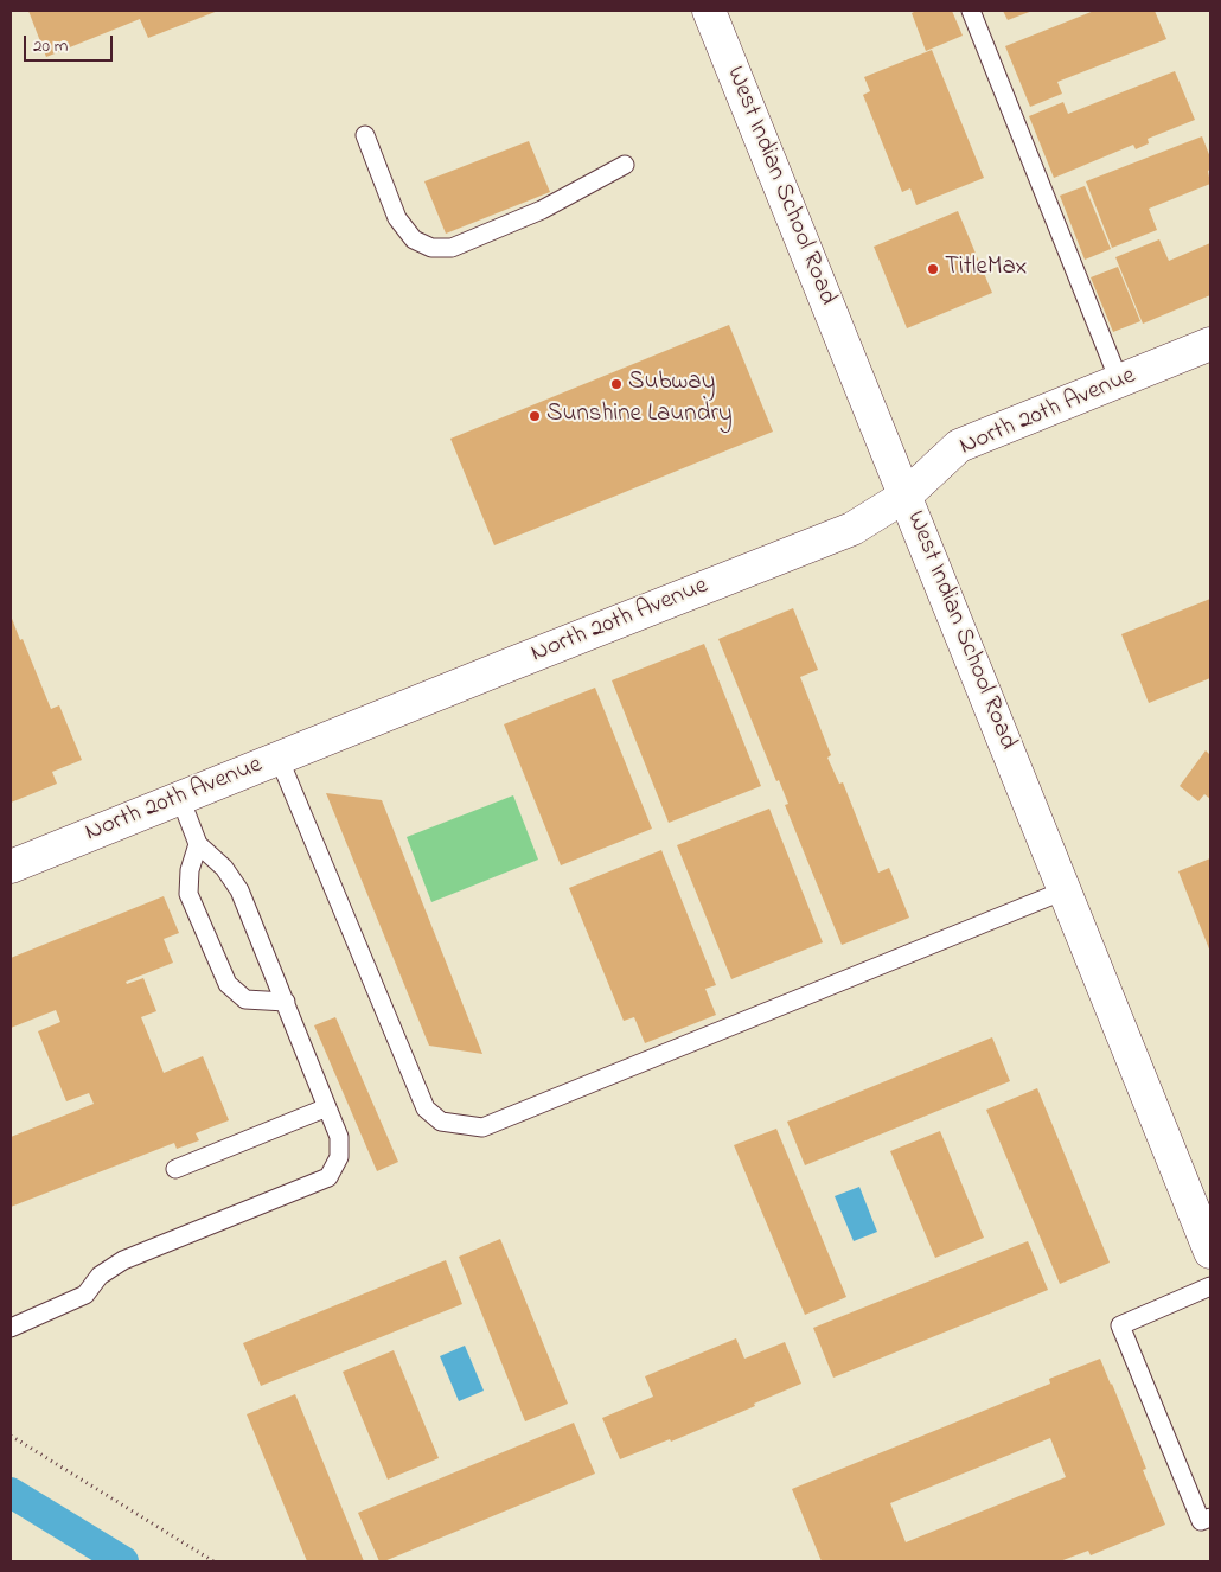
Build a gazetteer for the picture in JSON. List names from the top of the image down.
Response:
{
  "streets": {
    "main road": ["West Indian School Road", "North 20th Avenue"]
  },
  "crossings": [
    ["West Indian School Road", "North 20th Avenue"]
  ],
  "places": ["TitleMax", "Subway", "Sunshine Laundry"],
  "scale_bar": "20 m"
}
